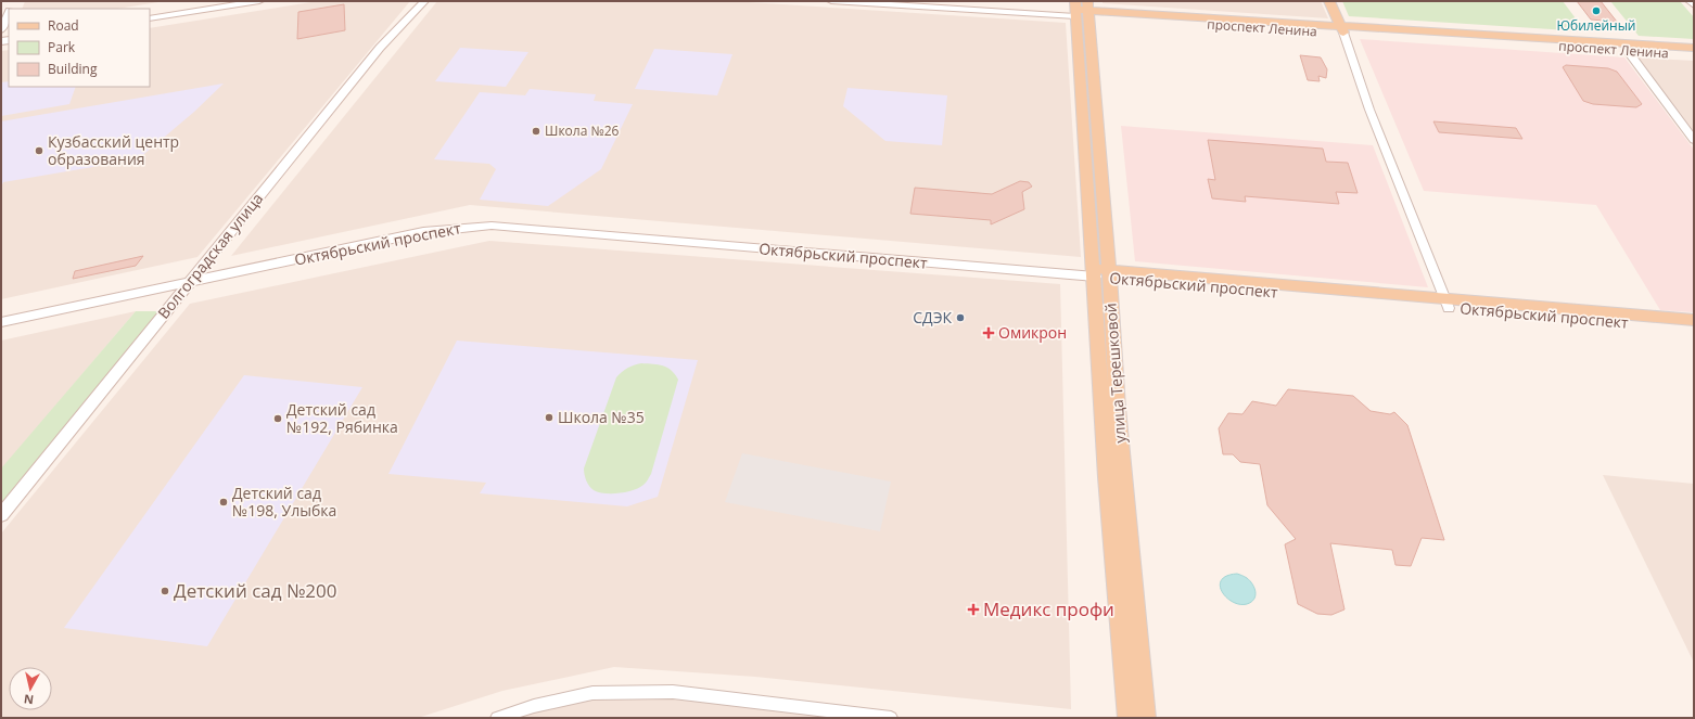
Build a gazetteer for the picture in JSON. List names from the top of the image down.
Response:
{
  "streets": {
    "main road": [
      "проспект Ленина",
      "Октябрьский проспект",
      "Волгоградская улица",
      "улица Терешковой"
    ]
  },
  "crossings": [
    ["проспект Ленина", "улица Терешковой"],
    ["Октябрьский проспект", "Волгоградская улица"],
    ["Октябрьский проспект", "улица Терешковой"]
  ],
  "places": {
    "other": [
      "Юбилейный",
      "Школа №26",
      "Кузбасский центр образования",
      "СДЭК",
      "Школа №35",
      "Детский сад №192, Рябинка",
      "Детский сад №198, Улыбка",
      "Детский сад №200"
    ],
    "health": ["Омикрон", "Медикс профи"]
  },
  "legend": ["Road", "Park", "Building"],
  "north": "bottom"
}
